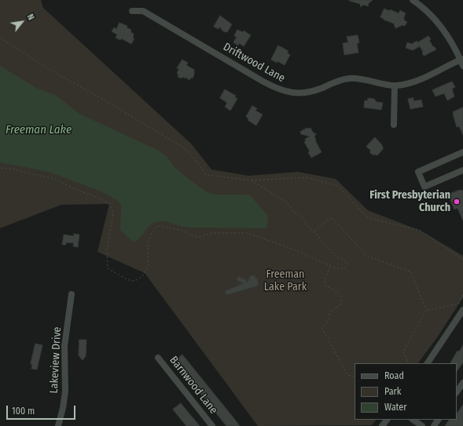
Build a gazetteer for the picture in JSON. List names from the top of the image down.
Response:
{
  "streets": {
    "street": ["Driftwood Lane", "Lakeview Drive", "Barnwood Lane"]
  },
  "water": ["Freeman Lake"],
  "parks": ["Freeman Lake Park"],
  "places": ["First Presbyterian Church"],
  "legend": ["Road", "Park", "Water"],
  "scale_bar": "100 m",
  "north": "top right"
}
